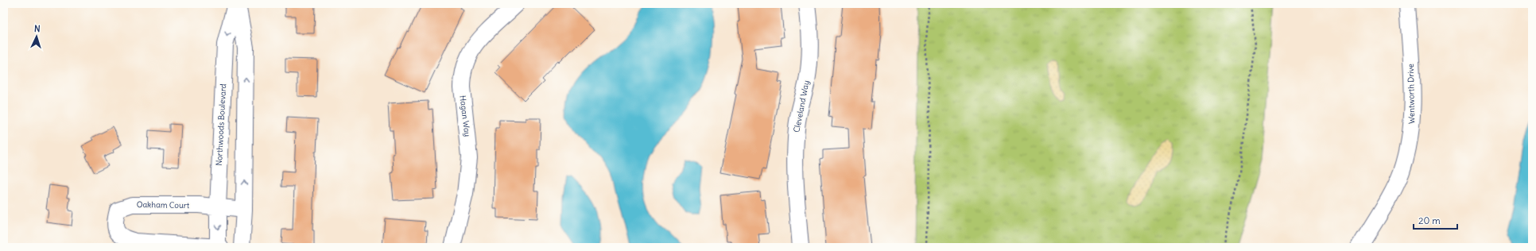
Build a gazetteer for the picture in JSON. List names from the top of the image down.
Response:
{
  "streets": {
    "street": [
      "Wentworth Drive",
      "Cleveland Way",
      "Hagan Way",
      "Northwoods Boulevard",
      "Oakham Court"
    ]
  },
  "crossings": [
    ["Northwoods Boulevard", "Oakham Court"]
  ],
  "scale_bar": "20 m",
  "north": "top"
}
